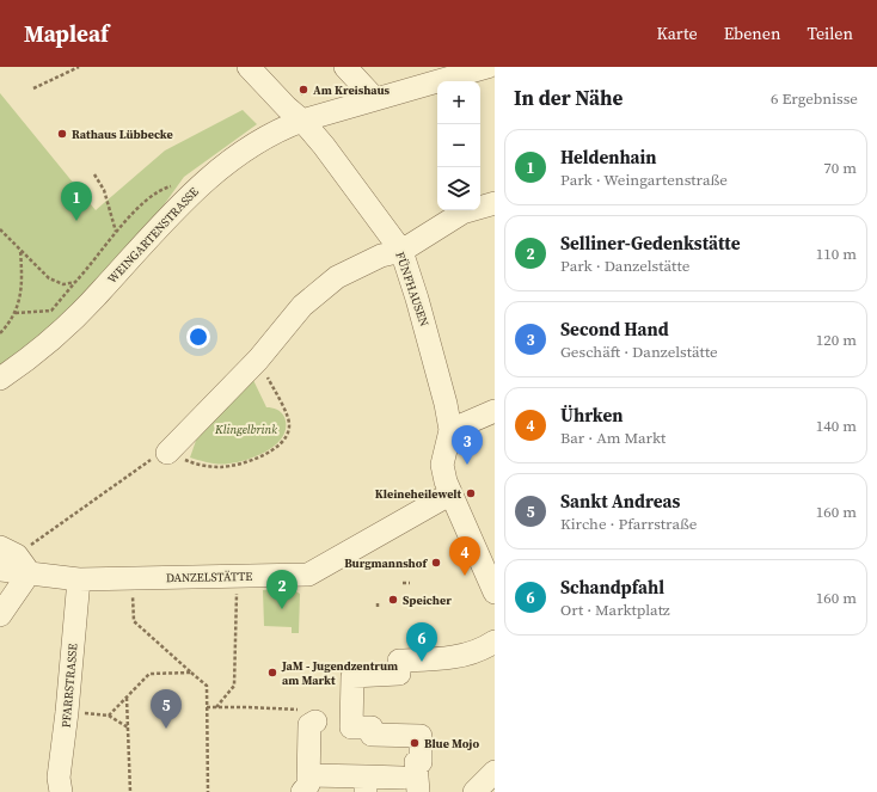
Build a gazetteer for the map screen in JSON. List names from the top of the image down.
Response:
{
  "streets": {
    "street": [
      "WEINGARTENSTRASSE",
      "FÜNFHAUSEN",
      "DANZELSTÄTTE",
      "PFARRSTRASSE"
    ]
  },
  "crossings": [
    ["WEINGARTENSTRASSE", "FÜNFHAUSEN"],
    ["DANZELSTÄTTE", "PFARRSTRASSE"]
  ],
  "parks": ["Klingelbrink"],
  "places": [
    "Am Kreishaus",
    "Rathaus Lübbecke",
    "Kleineheilewelt",
    "Burgmannshof",
    "Speicher",
    "JaM - Jugendzentrum am Markt",
    "Blue Mojo"
  ],
  "page": {
    "header": "Mapleaf",
    "nav": ["Karte", "Ebenen", "Teilen"],
    "heading": ["In der Nähe", "6 Ergebnisse"],
    "map_buttons": ["+", "−"],
    "list": [
      {
        "mark": "1",
        "name": "Heldenhain",
        "note": "Park · Weingartenstraße",
        "value": "70 m"
      },
      {
        "mark": "2",
        "name": "Selliner-Gedenkstätte",
        "note": "Park · Danzelstätte",
        "value": "110 m"
      },
      {
        "mark": "3",
        "name": "Second Hand",
        "note": "Geschäft · Danzelstätte",
        "value": "120 m"
      },
      {
        "mark": "4",
        "name": "Ührken",
        "note": "Bar · Am Markt",
        "value": "140 m"
      },
      {
        "mark": "5",
        "name": "Sankt Andreas",
        "note": "Kirche · Pfarrstraße",
        "value": "160 m"
      },
      {
        "mark": "6",
        "name": "Schandpfahl",
        "note": "Ort · Marktplatz",
        "value": "160 m"
      }
    ],
    "pins": [
      "1",
      "3",
      "4",
      "2",
      "6",
      "5"
    ]
  }
}
